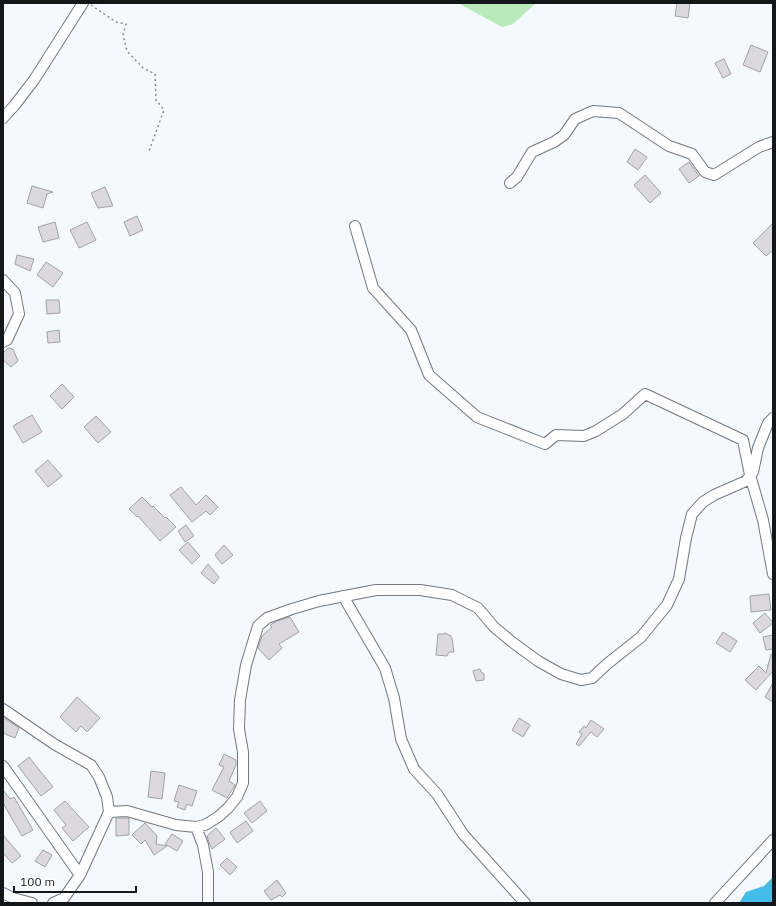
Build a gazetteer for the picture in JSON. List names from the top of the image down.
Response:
{
  "scale_bar": "100 m"
}
